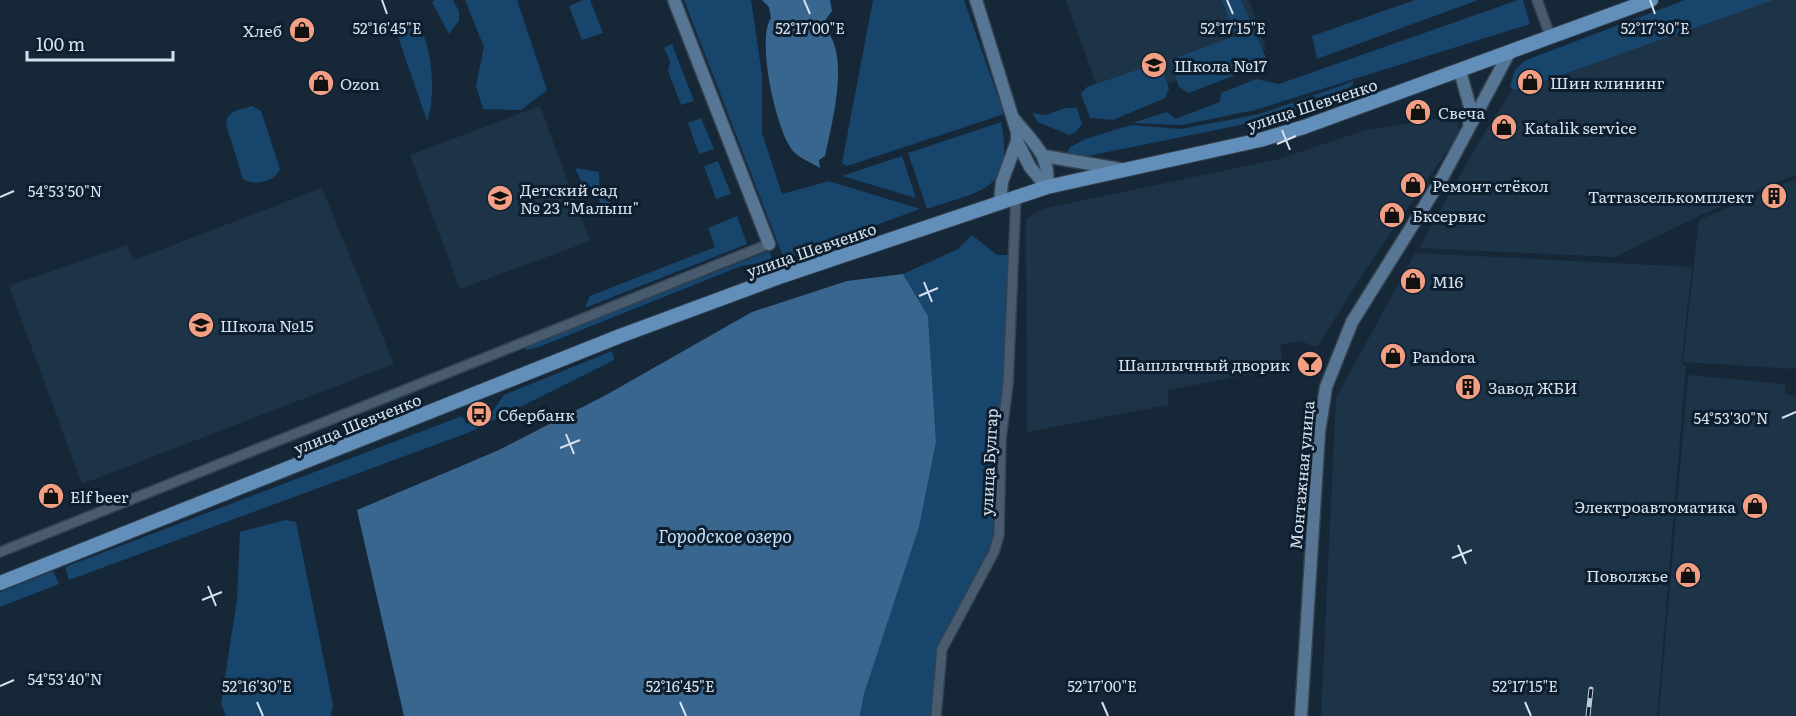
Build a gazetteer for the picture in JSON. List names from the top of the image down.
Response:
{
  "streets": {
    "main road": ["улица Шевченко"],
    "street": ["улица Булгар", "Монтажная улица"]
  },
  "crossings": [
    ["улица Шевченко", "улица Булгар"],
    ["улица Шевченко", "Монтажная улица"]
  ],
  "water": ["Городское озеро"],
  "places": {
    "shop": [
      "Хлеб",
      "Шин клининг",
      "Ozon",
      "Свеча",
      "Katalik service",
      "Ремонт стёкол",
      "Бксервис",
      "М16",
      "Pandora",
      "Elf beer",
      "Электроавтоматика",
      "Поволжье"
    ],
    "school or university": ["Школа №17", "Детский сад № 23 \"Малыш\"", "Школа №15"],
    "building": ["Татгазселькомплект", "Завод ЖБИ"],
    "bar": ["Шашлычный дворик"],
    "bus stop": ["Сбербанк"]
  },
  "scale_bar": "100 m",
  "coordinates": [
    "52°16'45\"E",
    "52°17'00\"E",
    "52°17'15\"E",
    "52°17'30\"E",
    "54°53'50\"N",
    "54°53'30\"N",
    "54°53'40\"N",
    "52°16'30\"E"
  ]
}
